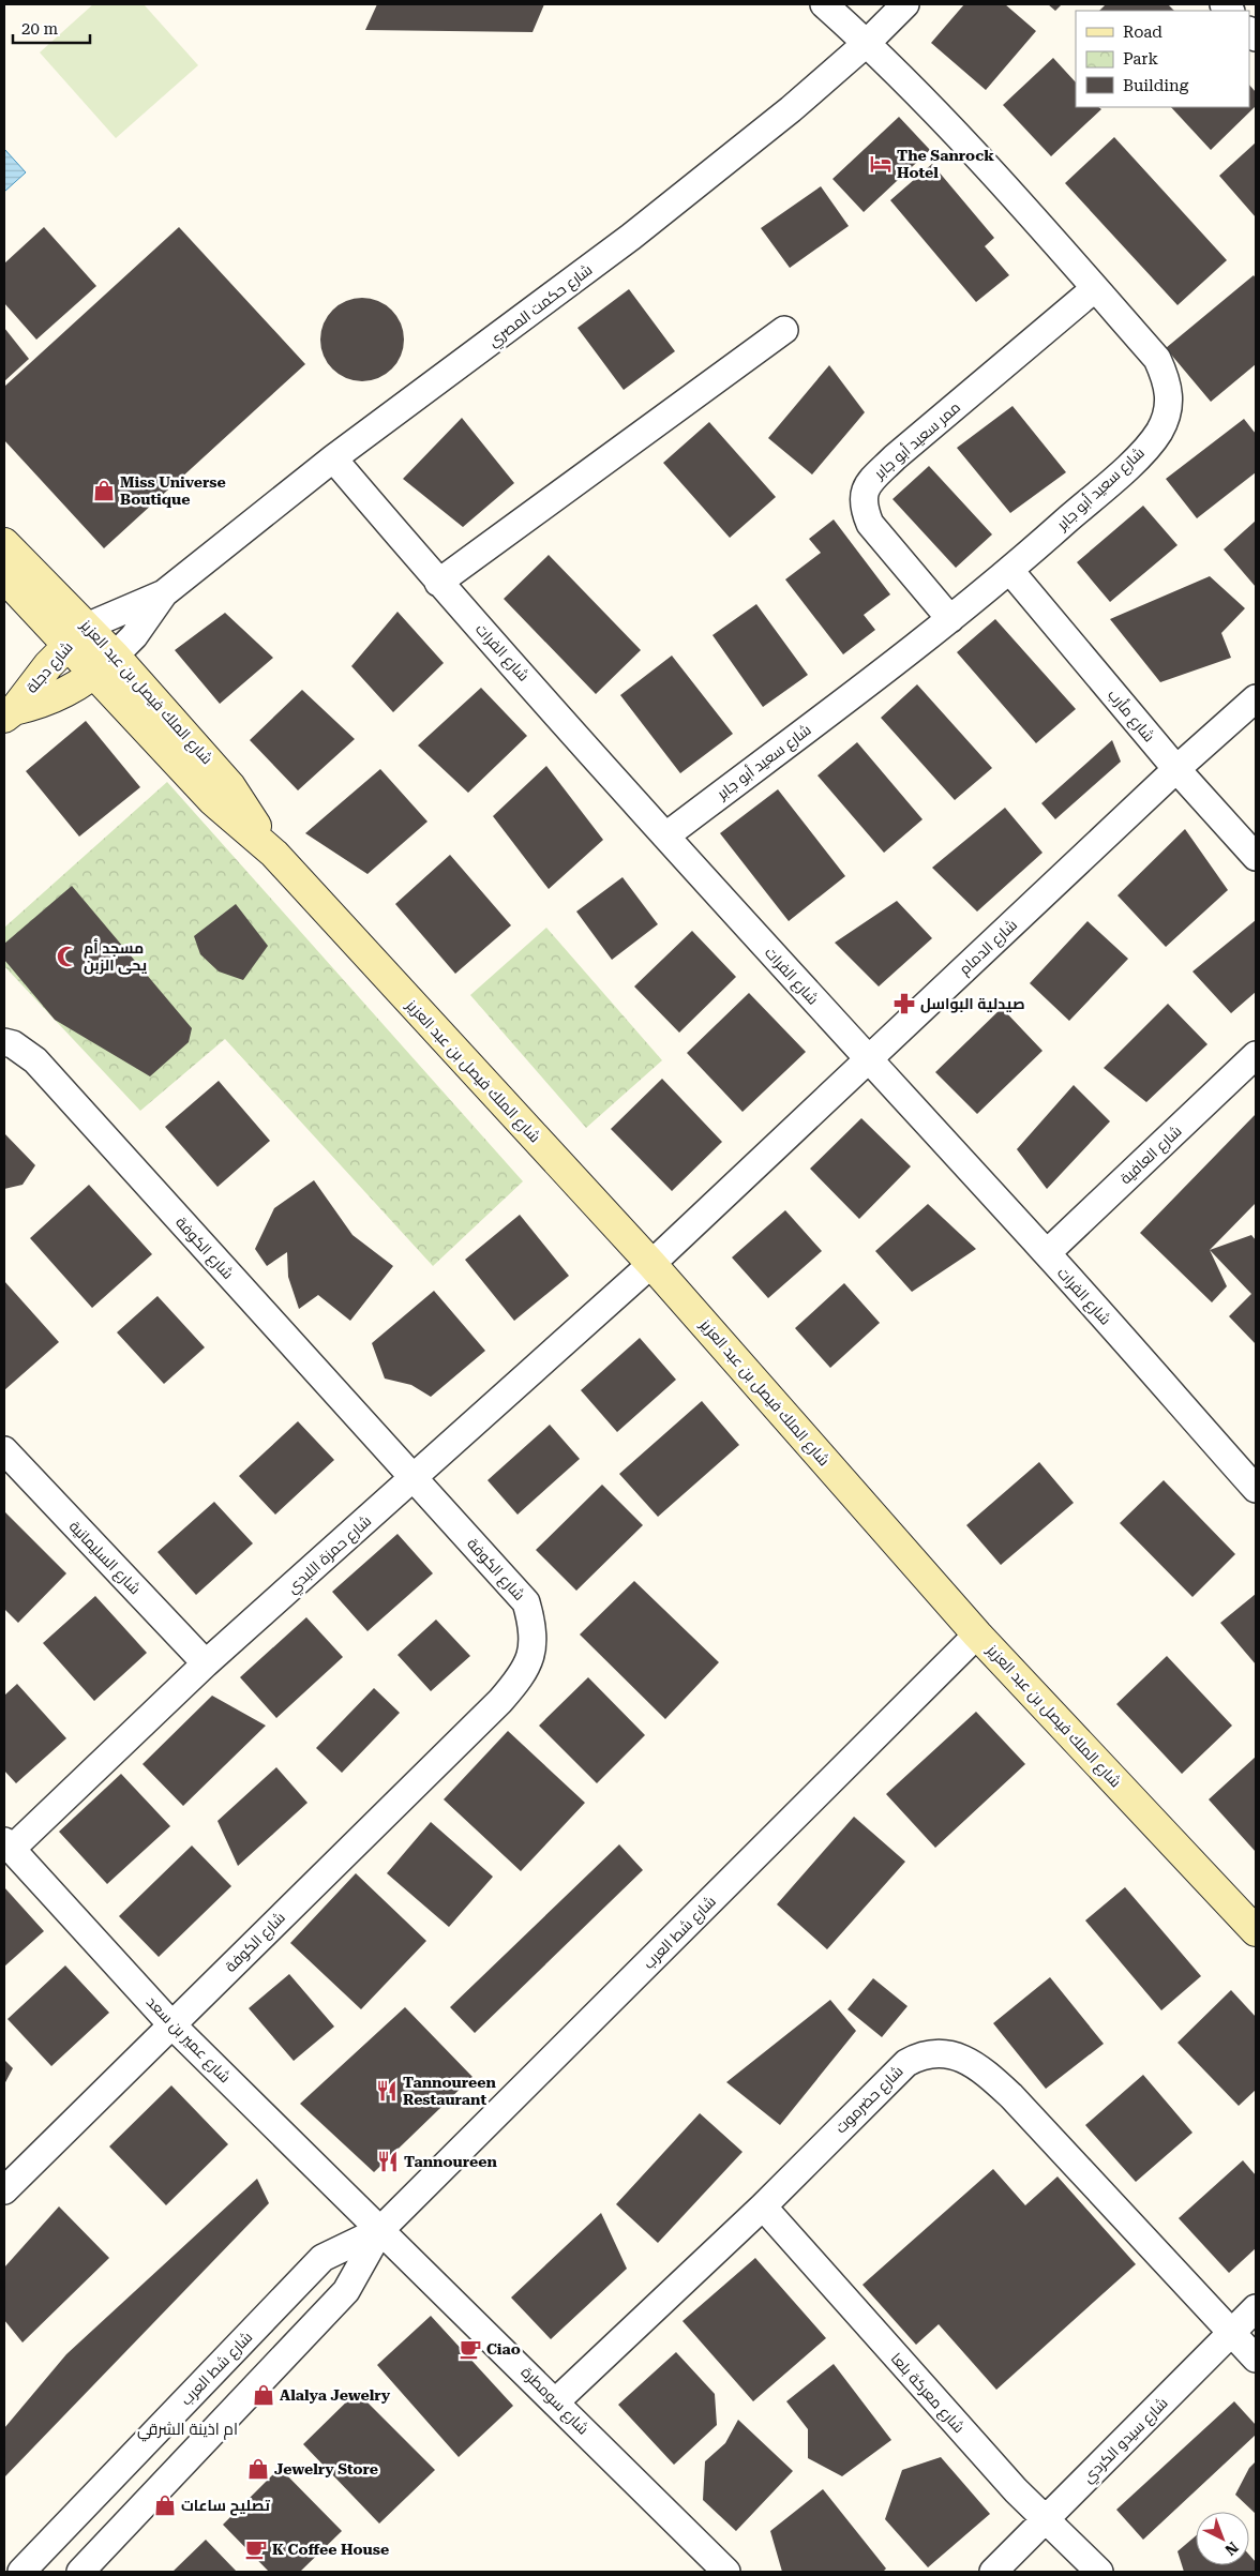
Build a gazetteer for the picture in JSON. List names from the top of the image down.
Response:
{
  "streets": {
    "main road": ["شارع دجلة", "شارع الملك فيصل بن عبد العزيز"],
    "street": [
      "شارع حكمت المصري",
      "ممر سعيد أبو جابر",
      "شارع سعيد أبو جابر",
      "شارع الفرات",
      "شارع مأرب",
      "شارع الدمام",
      "شارع العافية",
      "شارع الكوفة",
      "شارع حمزة اللبدي",
      "شارع السليمانية",
      "شارع شط العرب",
      "شارع عمير بن سعد",
      "شارع حضرموت",
      "شارع معركة بلعا",
      "شارع سومطرة",
      "شارع سيدو الكردي"
    ]
  },
  "crossings": [
    ["شارع حكمت المصري", "شارع سعيد أبو جابر"],
    ["شارع حكمت المصري", "شارع الفرات"],
    ["شارع حكمت المصري", "شارع دجلة"],
    ["شارع حكمت المصري", "شارع الملك فيصل بن عبد العزيز"],
    ["ممر سعيد أبو جابر", "شارع سعيد أبو جابر"],
    ["شارع سعيد أبو جابر", "شارع الفرات"],
    ["شارع سعيد أبو جابر", "شارع مأرب"],
    ["شارع الفرات", "شارع الدمام"],
    ["شارع الفرات", "شارع العافية"],
    ["شارع دجلة", "شارع الملك فيصل بن عبد العزيز"],
    ["شارع الملك فيصل بن عبد العزيز", "شارع الدمام"],
    ["شارع الملك فيصل بن عبد العزيز", "شارع حمزة اللبدي"],
    ["شارع الملك فيصل بن عبد العزيز", "شارع شط العرب"],
    ["شارع مأرب", "شارع الدمام"],
    ["شارع الدمام", "شارع حمزة اللبدي"],
    ["شارع الكوفة", "شارع حمزة اللبدي"],
    ["شارع الكوفة", "شارع عمير بن سعد"],
    ["شارع حمزة اللبدي", "شارع السليمانية"],
    ["شارع حمزة اللبدي", "شارع عمير بن سعد"],
    ["شارع شط العرب", "شارع عمير بن سعد"],
    ["شارع شط العرب", "شارع سومطرة"],
    ["شارع عمير بن سعد", "شارع سومطرة"],
    ["شارع حضرموت", "شارع معركة بلعا"],
    ["شارع حضرموت", "شارع سومطرة"],
    ["شارع حضرموت", "شارع سيدو الكردي"],
    ["شارع معركة بلعا", "شارع سيدو الكردي"]
  ],
  "districts": ["ام اذينة الشرقي"],
  "places": {
    "hotel": ["The Sanrock Hotel"],
    "shop": [
      "Miss Universe Boutique",
      "Alalya Jewelry",
      "Jewelry Store",
      "تصليح ساعات"
    ],
    "mosque": ["مسجد أم يحى الزبن"],
    "pharmacy": ["صيدلية البواسل"],
    "restaurant": ["Tannoureen Restaurant", "Tannoureen"],
    "cafe": ["Ciao", "K Coffee House"]
  },
  "legend": ["Road", "Park", "Building"],
  "scale_bar": "20 m",
  "north": "bottom right"
}
